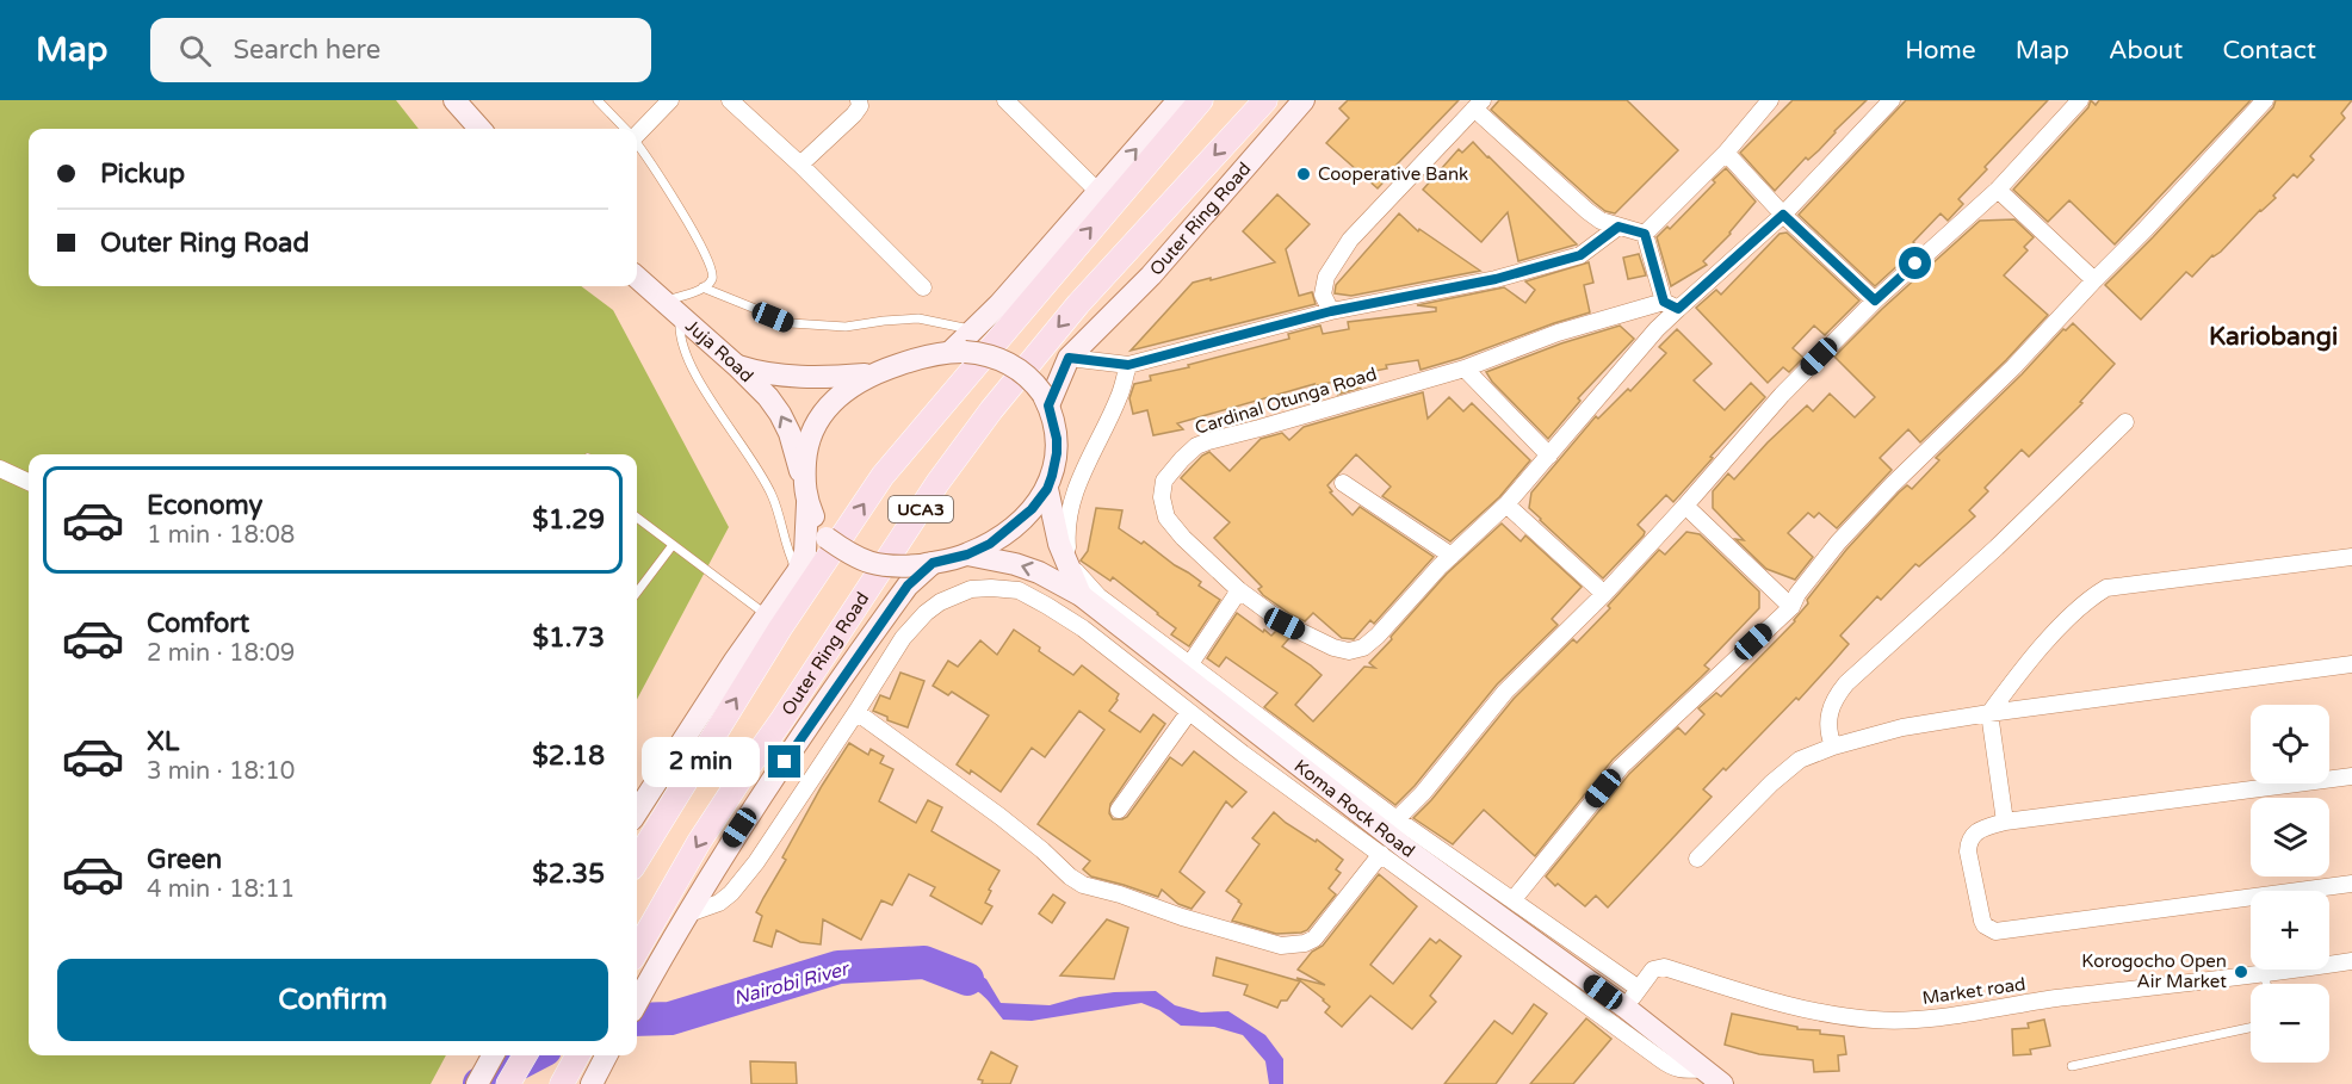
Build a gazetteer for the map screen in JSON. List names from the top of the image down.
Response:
{
  "streets": {
    "main road": [
      "Outer Ring Road",
      "Juja Road",
      "UCA3",
      "Koma Rock Road"
    ],
    "street": ["Cardinal Otunga Road", "Market road"]
  },
  "crossings": [
    ["Outer Ring Road", "Juja Road"],
    ["Outer Ring Road", "Koma Rock Road"],
    ["Juja Road", "Koma Rock Road"],
    ["Koma Rock Road", "Market road"]
  ],
  "districts": ["Kariobangi"],
  "water": ["Nairobi River"],
  "places": ["Cooperative Bank", "Korogocho Open Air Market"],
  "page": {
    "header": "Map",
    "search": "Search here",
    "nav": [
      "Home",
      "Map",
      "About",
      "Contact"
    ],
    "banner": ["Pickup", "Outer Ring Road"],
    "list": [
      {
        "name": "Economy",
        "note": "1 min · 18:08",
        "value": "$1.29"
      },
      {
        "name": "Comfort",
        "note": "2 min · 18:09",
        "value": "$1.73"
      },
      {
        "name": "XL",
        "note": "3 min · 18:10",
        "value": "$2.18"
      },
      {
        "name": "Green",
        "note": "4 min · 18:11",
        "value": "$2.35"
      }
    ],
    "map_buttons": ["+", "−"],
    "bubble": "2 min",
    "buttons": "Confirm"
  }
}
